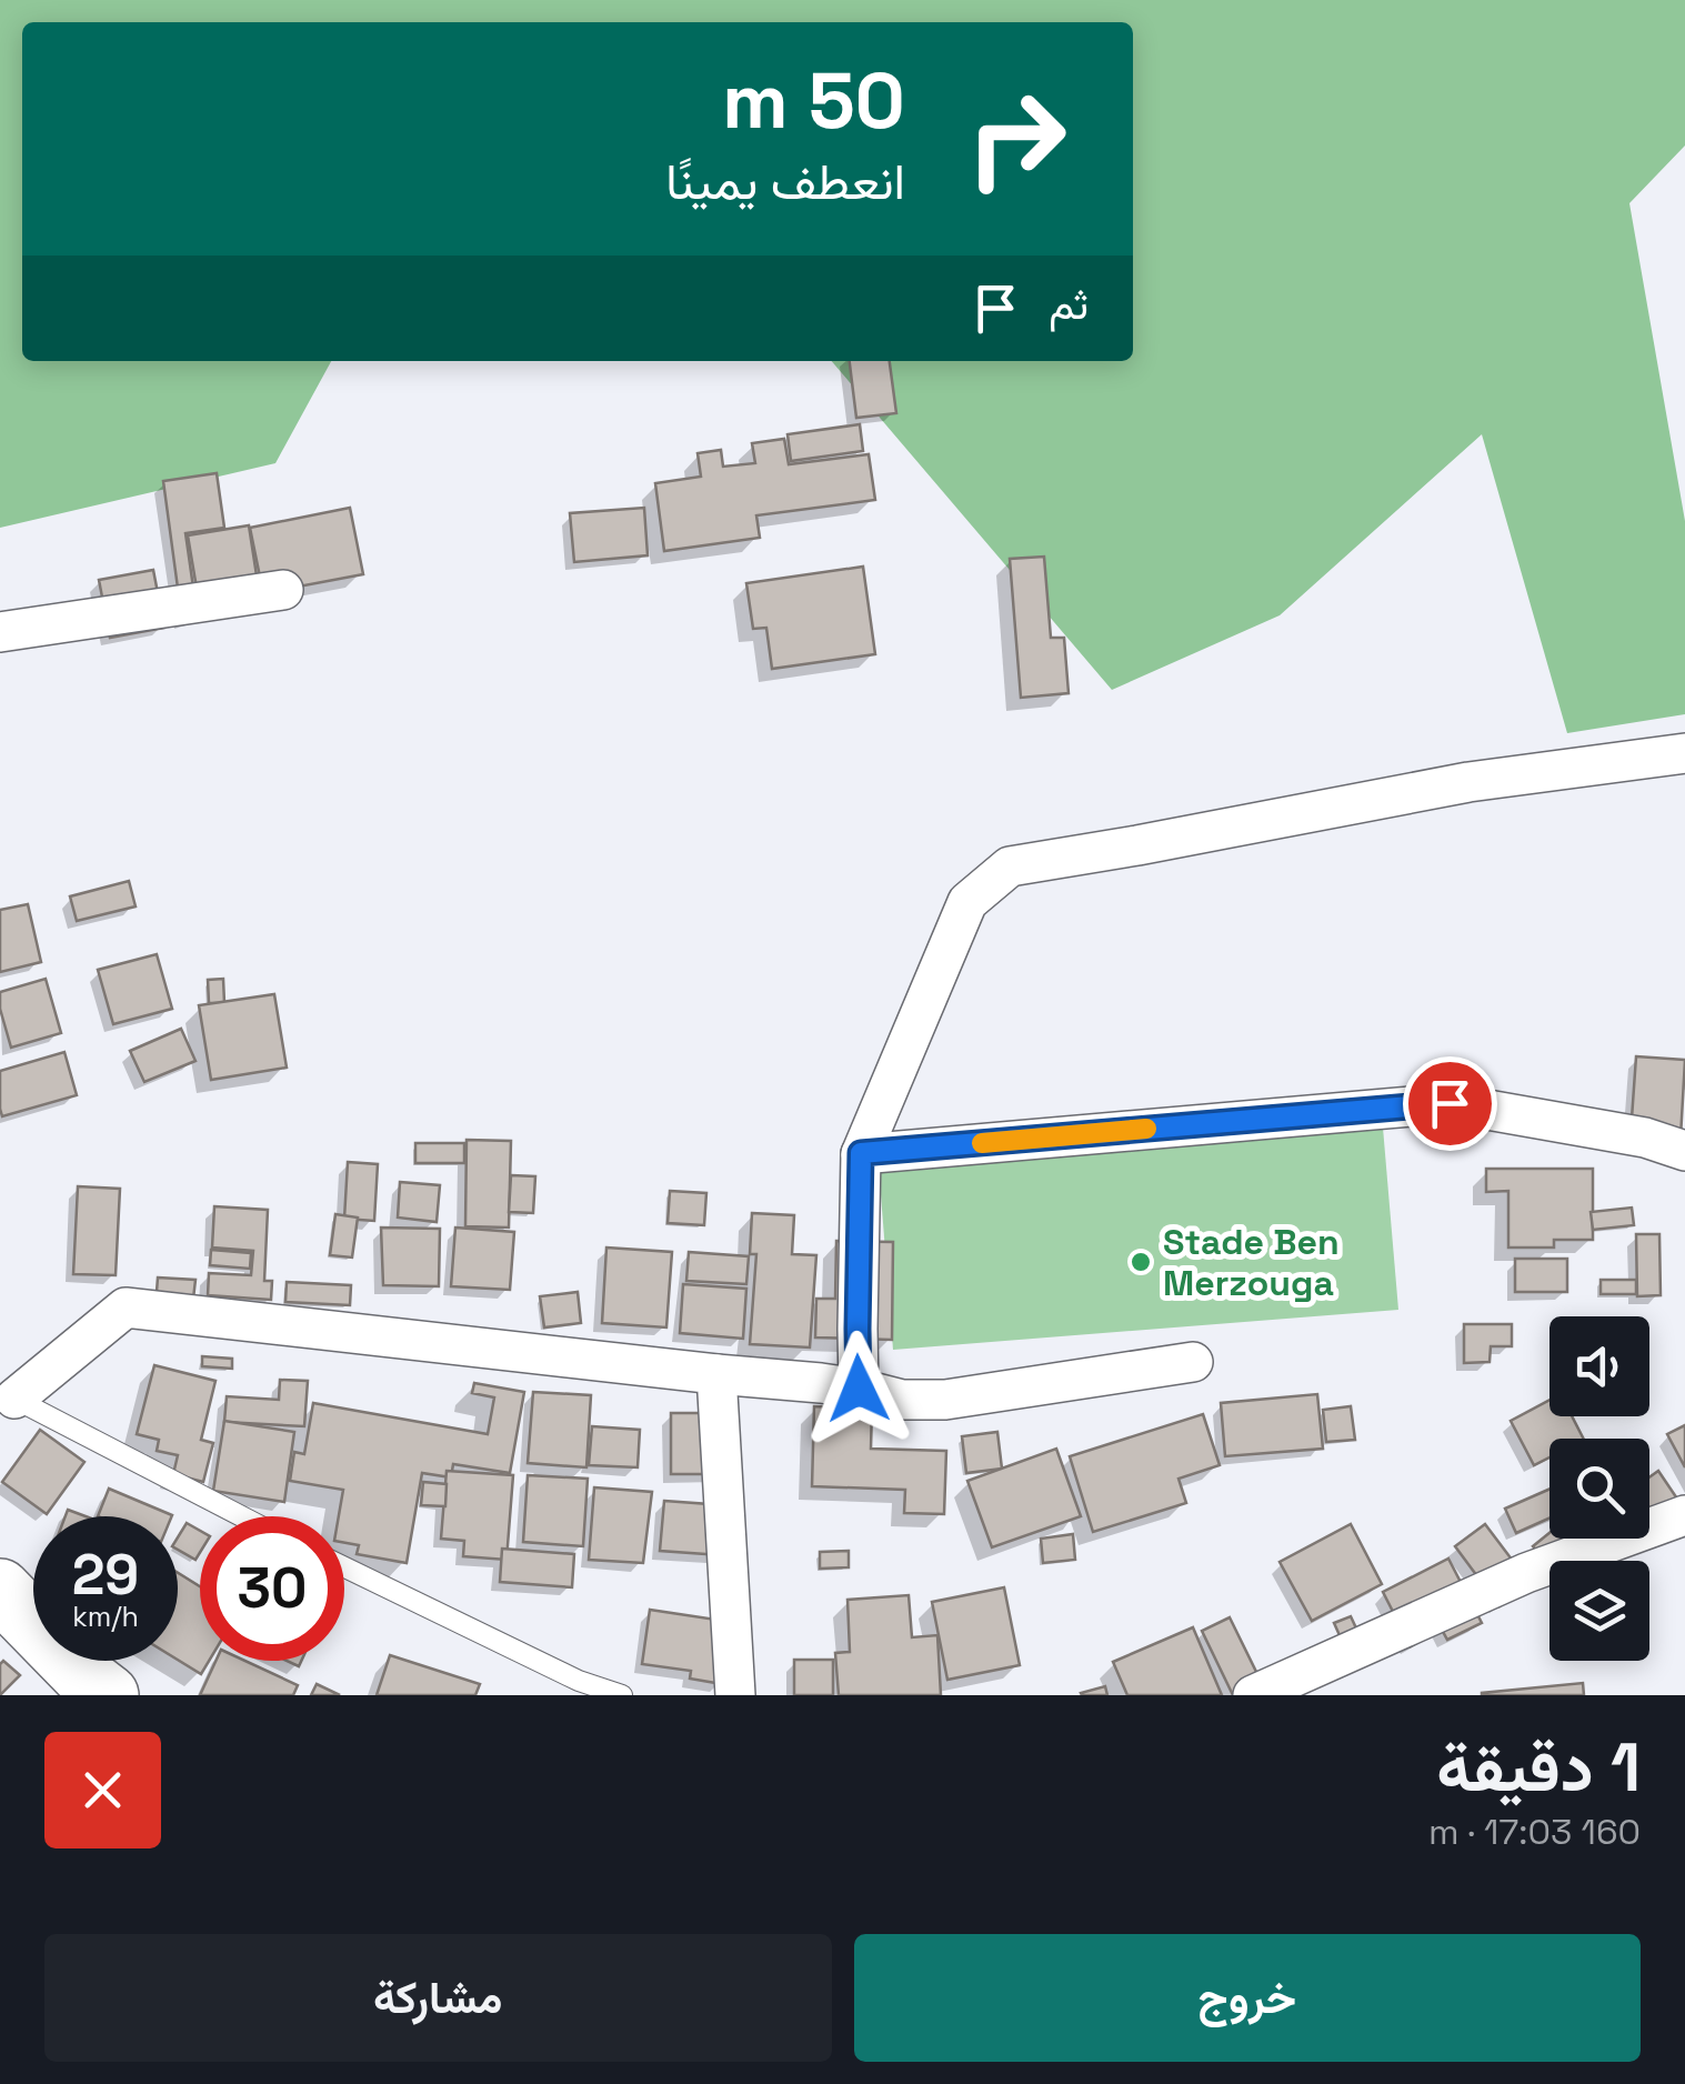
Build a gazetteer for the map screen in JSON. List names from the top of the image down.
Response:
{
  "places": ["Stade Ben Merzouga"],
  "page": {
    "turn": ["50 m", "انعطف يمينًا"],
    "then": "ثم",
    "speed": "29 km/h",
    "limit": "30",
    "heading": ["1 دقيقة", "160 m · 17:03"],
    "buttons": ["خروج", "مشاركة"]
  }
}
